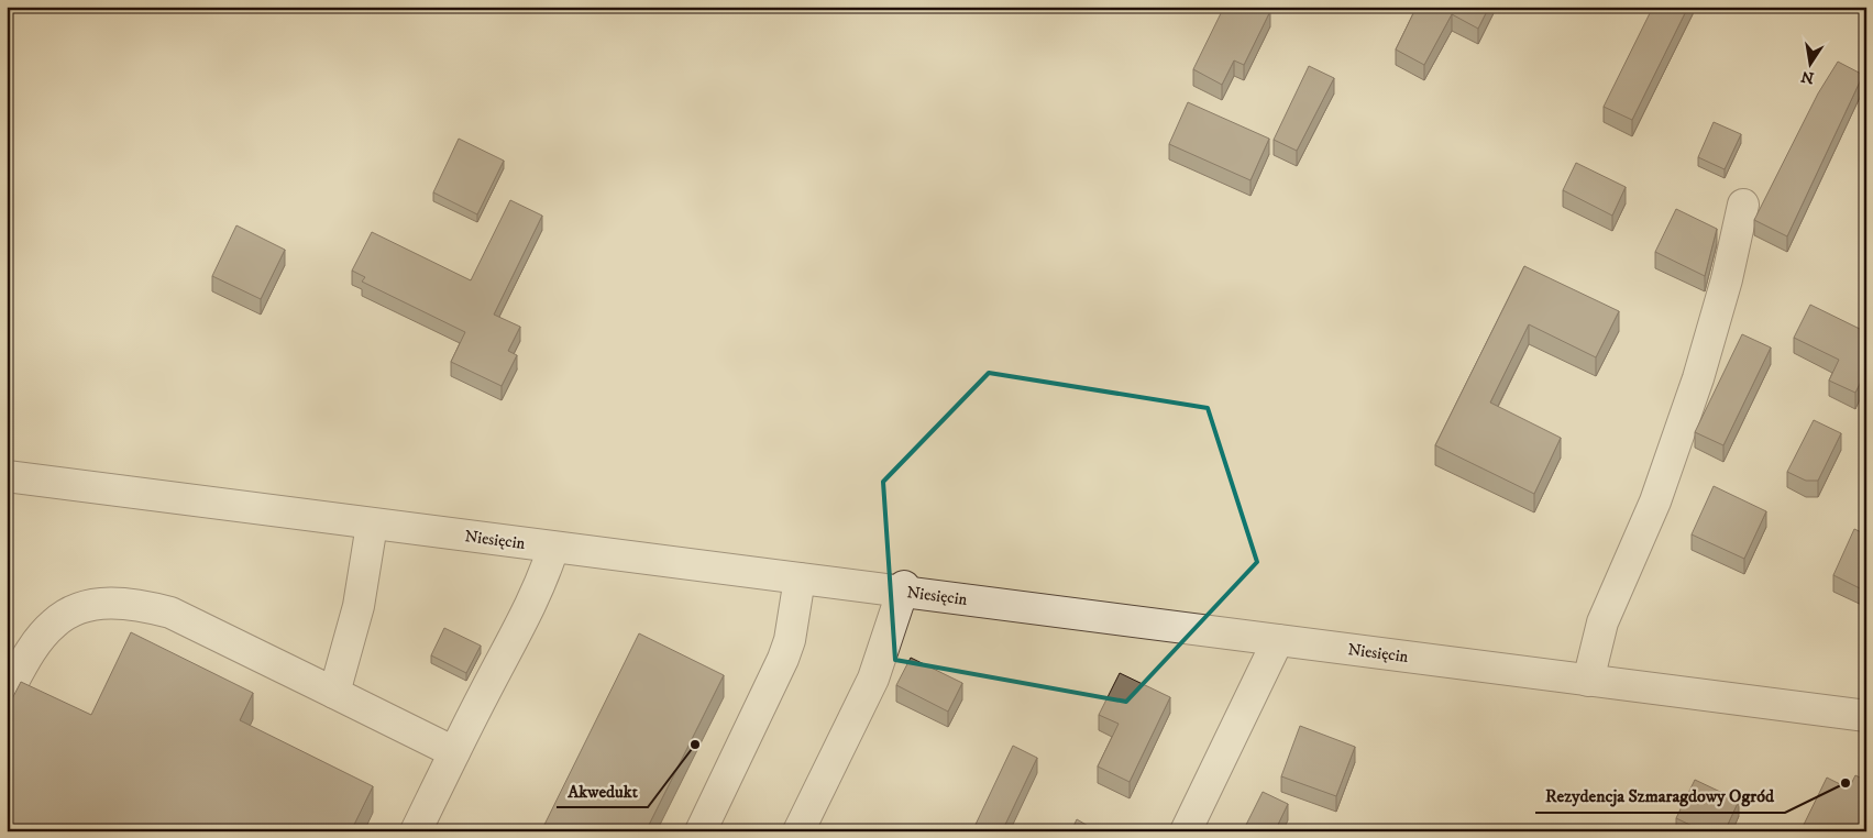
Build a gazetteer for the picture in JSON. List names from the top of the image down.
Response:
{
  "streets": {
    "street": ["Niesięcin"]
  },
  "places": ["Akwedukt", "Rezydencja Szmaragdowy Ogród"],
  "north": "bottom"
}
